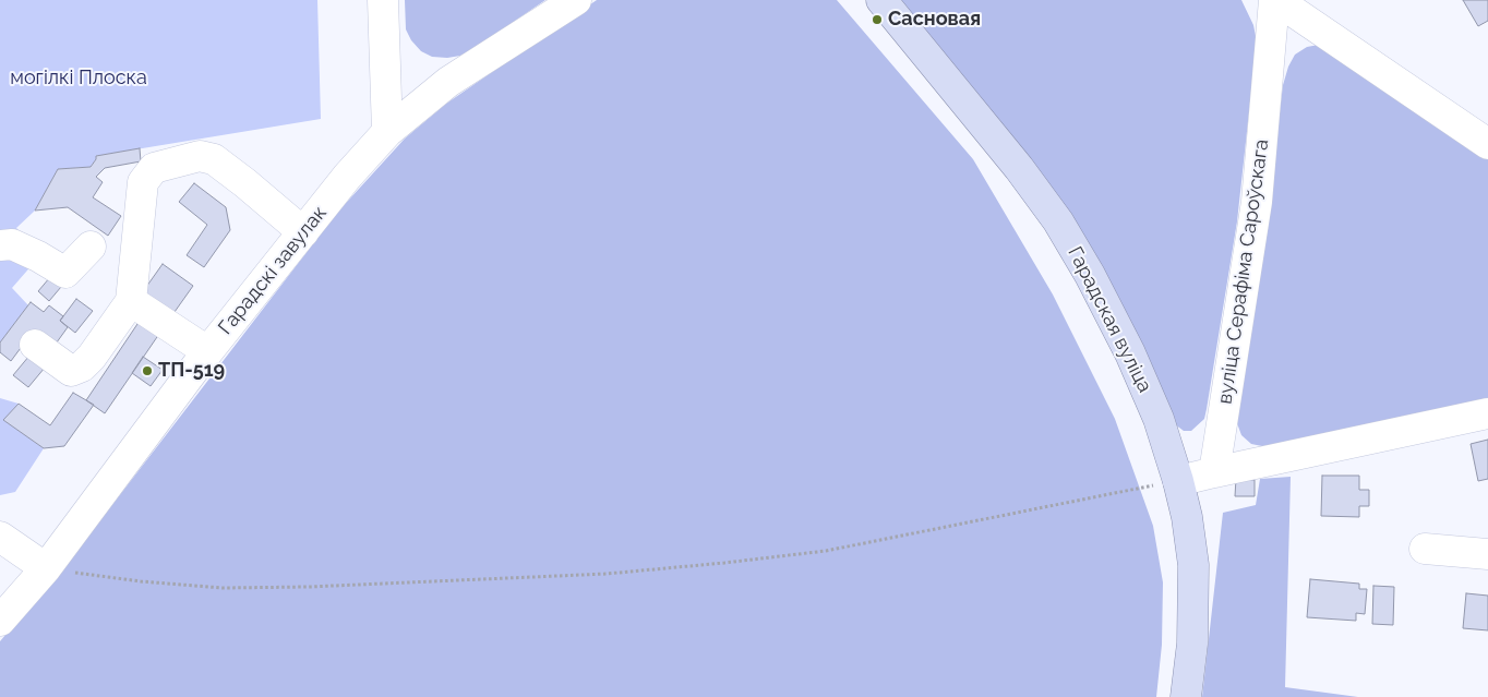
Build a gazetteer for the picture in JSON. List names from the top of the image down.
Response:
{
  "streets": {
    "main road": ["Гарадская вуліца"],
    "street": ["Гарадскі завулак", "вуліца Серафіма Сароўскага"]
  },
  "parks": ["могілкі Плоска"],
  "places": ["Сасновая", "ТП-519"]
}
